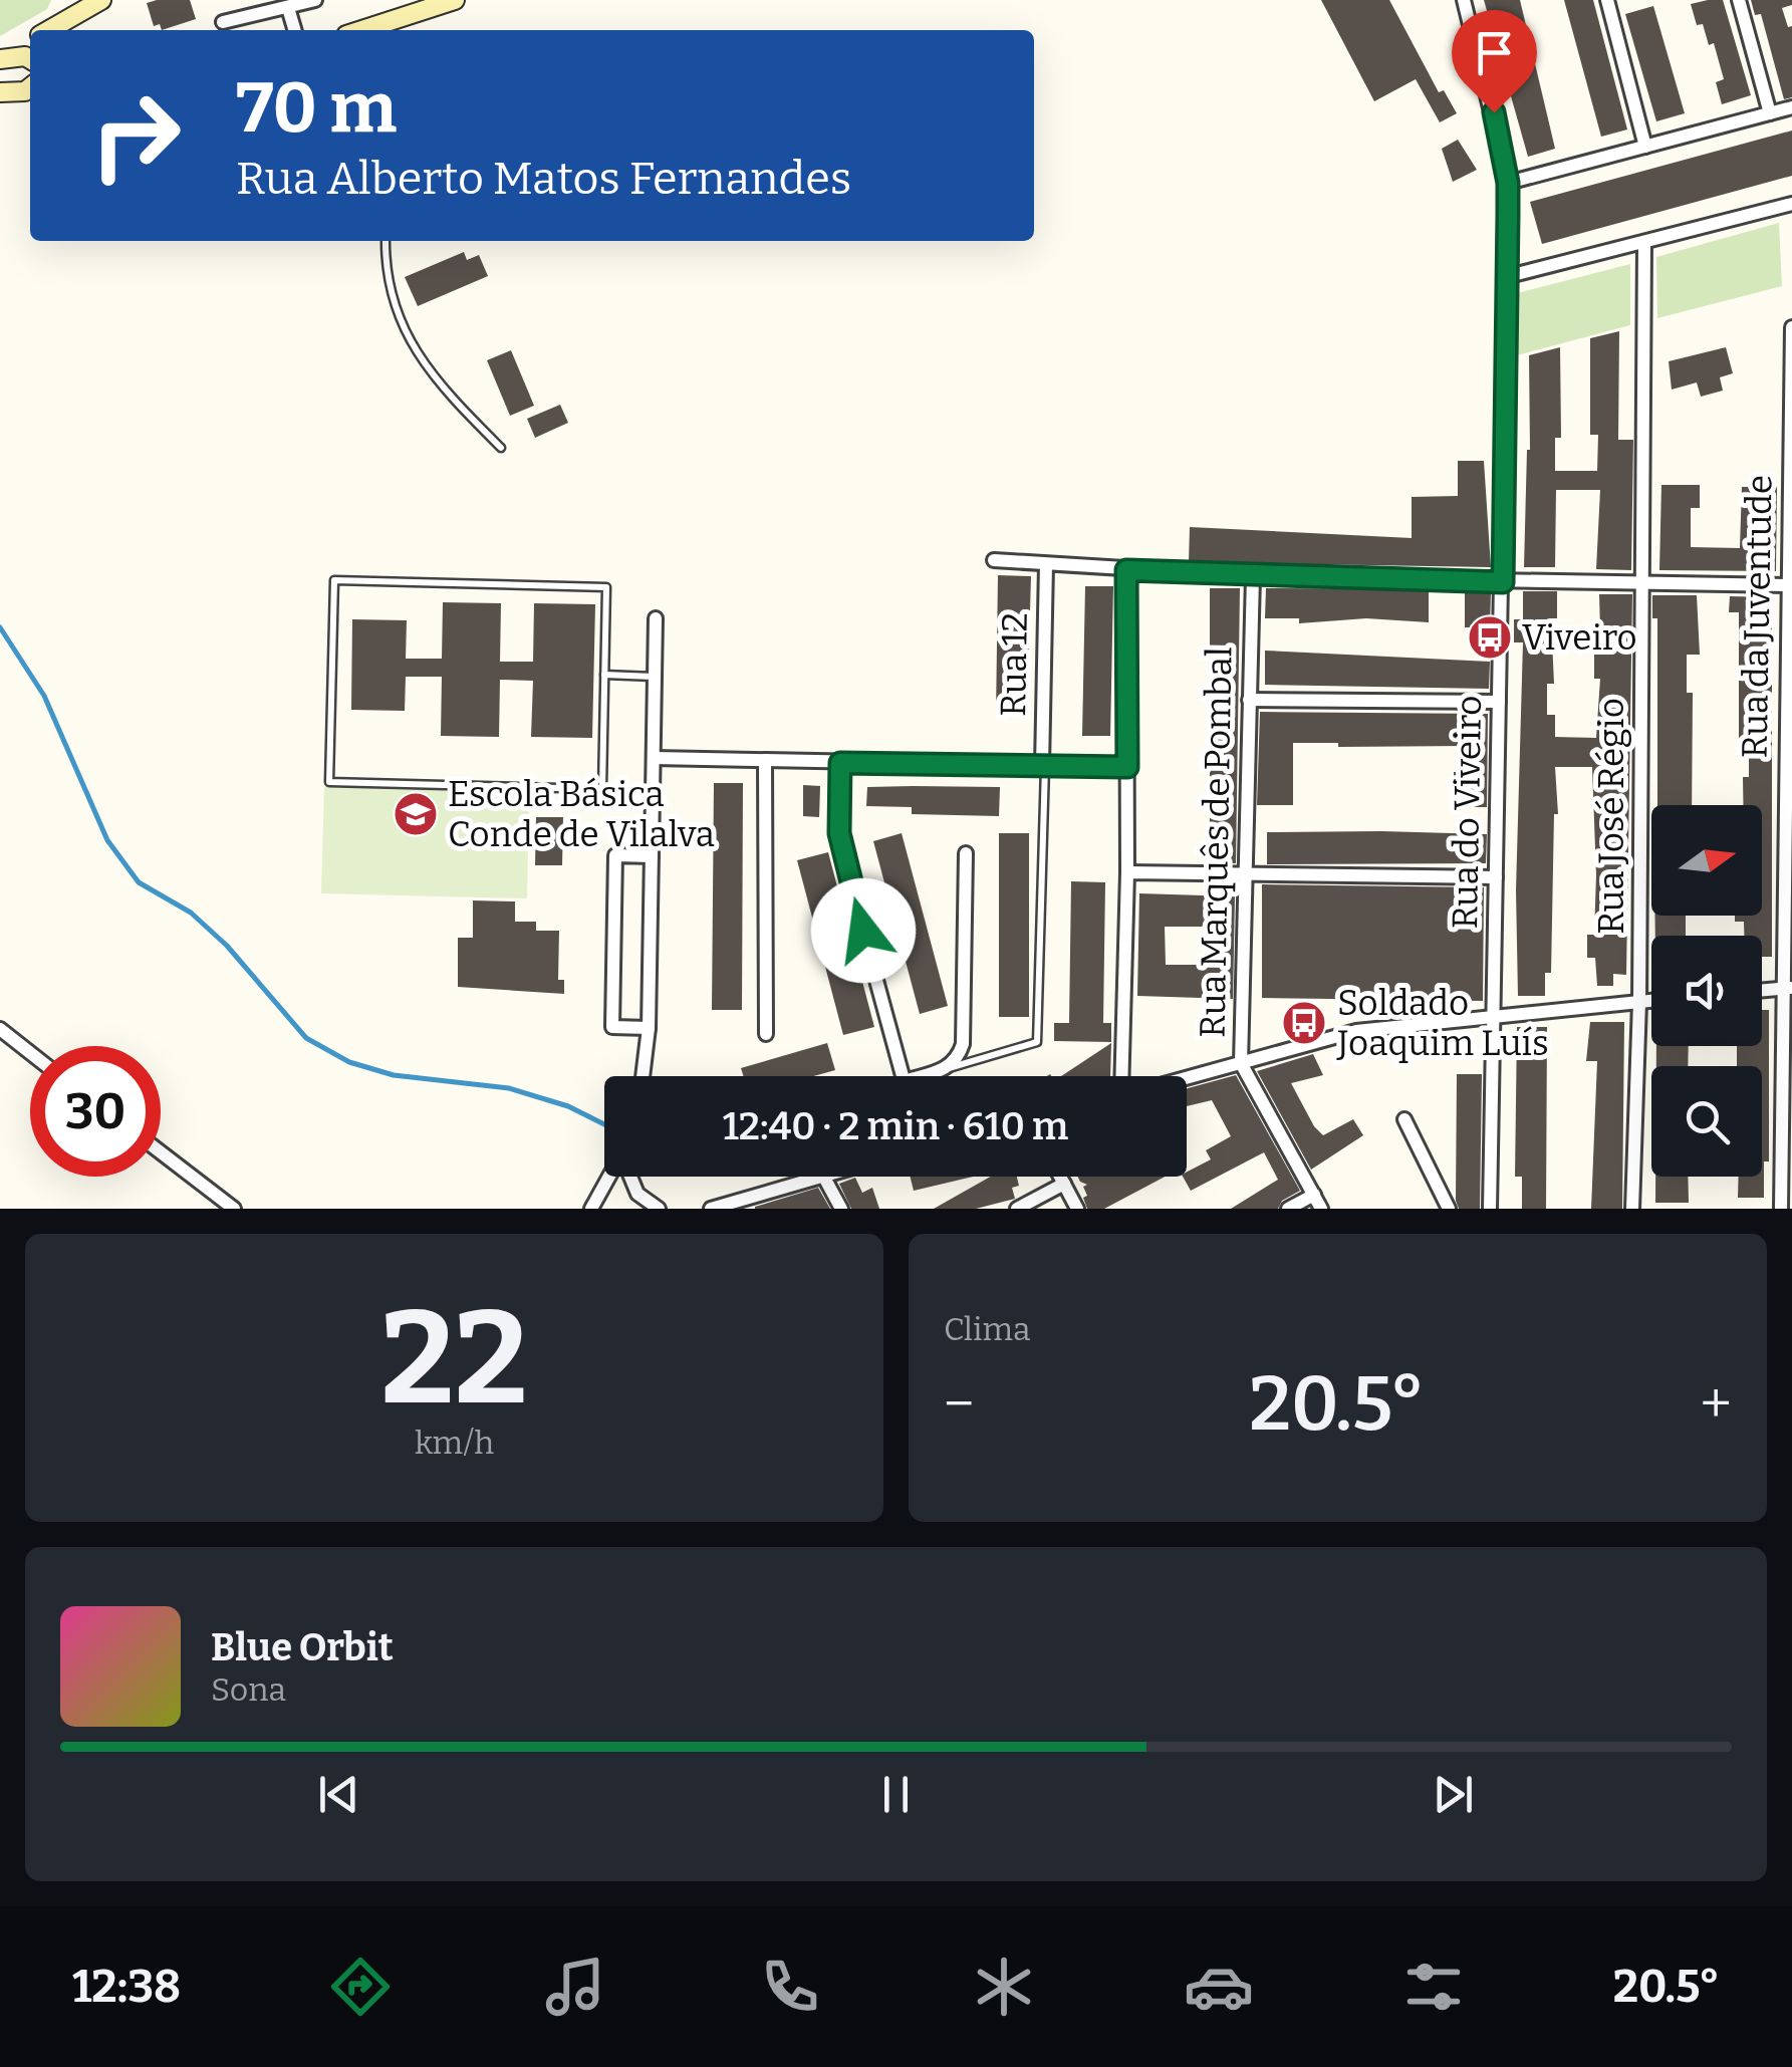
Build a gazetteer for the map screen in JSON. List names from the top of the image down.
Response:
{
  "streets": {
    "street": [
      "Rua da Juventude",
      "Rua 12",
      "Rua do Viveiro",
      "Rua José Régio",
      "Rua Marquês de Pombal"
    ]
  },
  "places": {
    "bus stop": ["Viveiro", "Soldado Joaquim Luís"],
    "school or university": ["Escola Básica Conde de Vilalva"]
  },
  "north": "right",
  "page": {
    "turn": ["70 m", "Rua Alberto Matos Fernandes"],
    "limit": "30",
    "trip": "12:40 · 2 min · 610 m",
    "tile": [
      ["22", "km/h"],
      "Clima"
    ],
    "heat": ["−", "20.5°", "+"],
    "song": ["Blue Orbit", "Sona"],
    "tabs": ["12:38", "20.5°"]
  }
}
